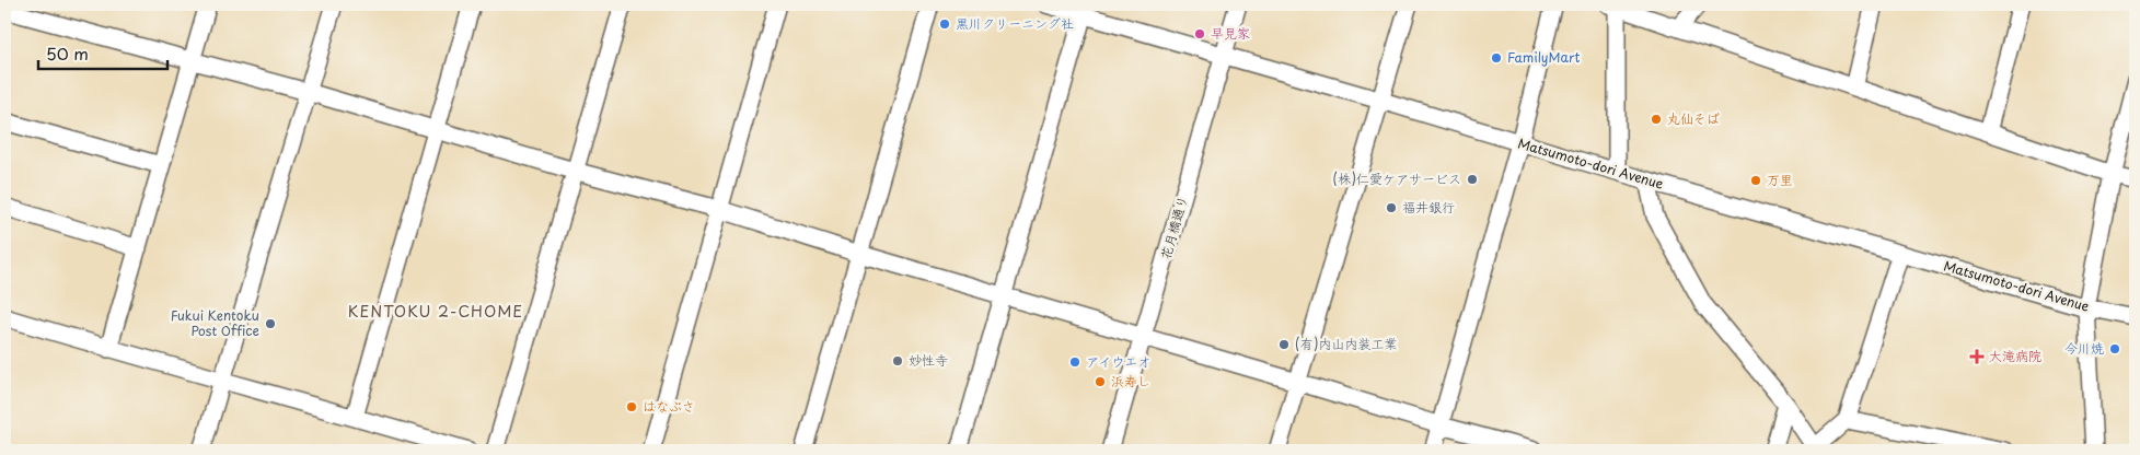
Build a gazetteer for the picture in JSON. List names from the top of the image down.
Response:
{
  "streets": {
    "street": ["Matsumoto-dori Avenue", "花月橋通り"]
  },
  "crossings": [
    ["Matsumoto-dori Avenue", "花月橋通り"]
  ],
  "districts": ["KENTOKU 2-CHOME"],
  "places": {
    "other": [
      "黒川クリーニング社",
      "早見家",
      "FamilyMart",
      "丸仙そば",
      "(株)仁愛ケアサービス",
      "万里",
      "福井銀行",
      "Fukui Kentoku Post Office",
      "(有)内山内装工業",
      "今川焼",
      "妙性寺",
      "アイウエオ",
      "浜寿し",
      "はなぶさ"
    ],
    "health": ["大滝病院"]
  },
  "scale_bar": "50 m"
}
